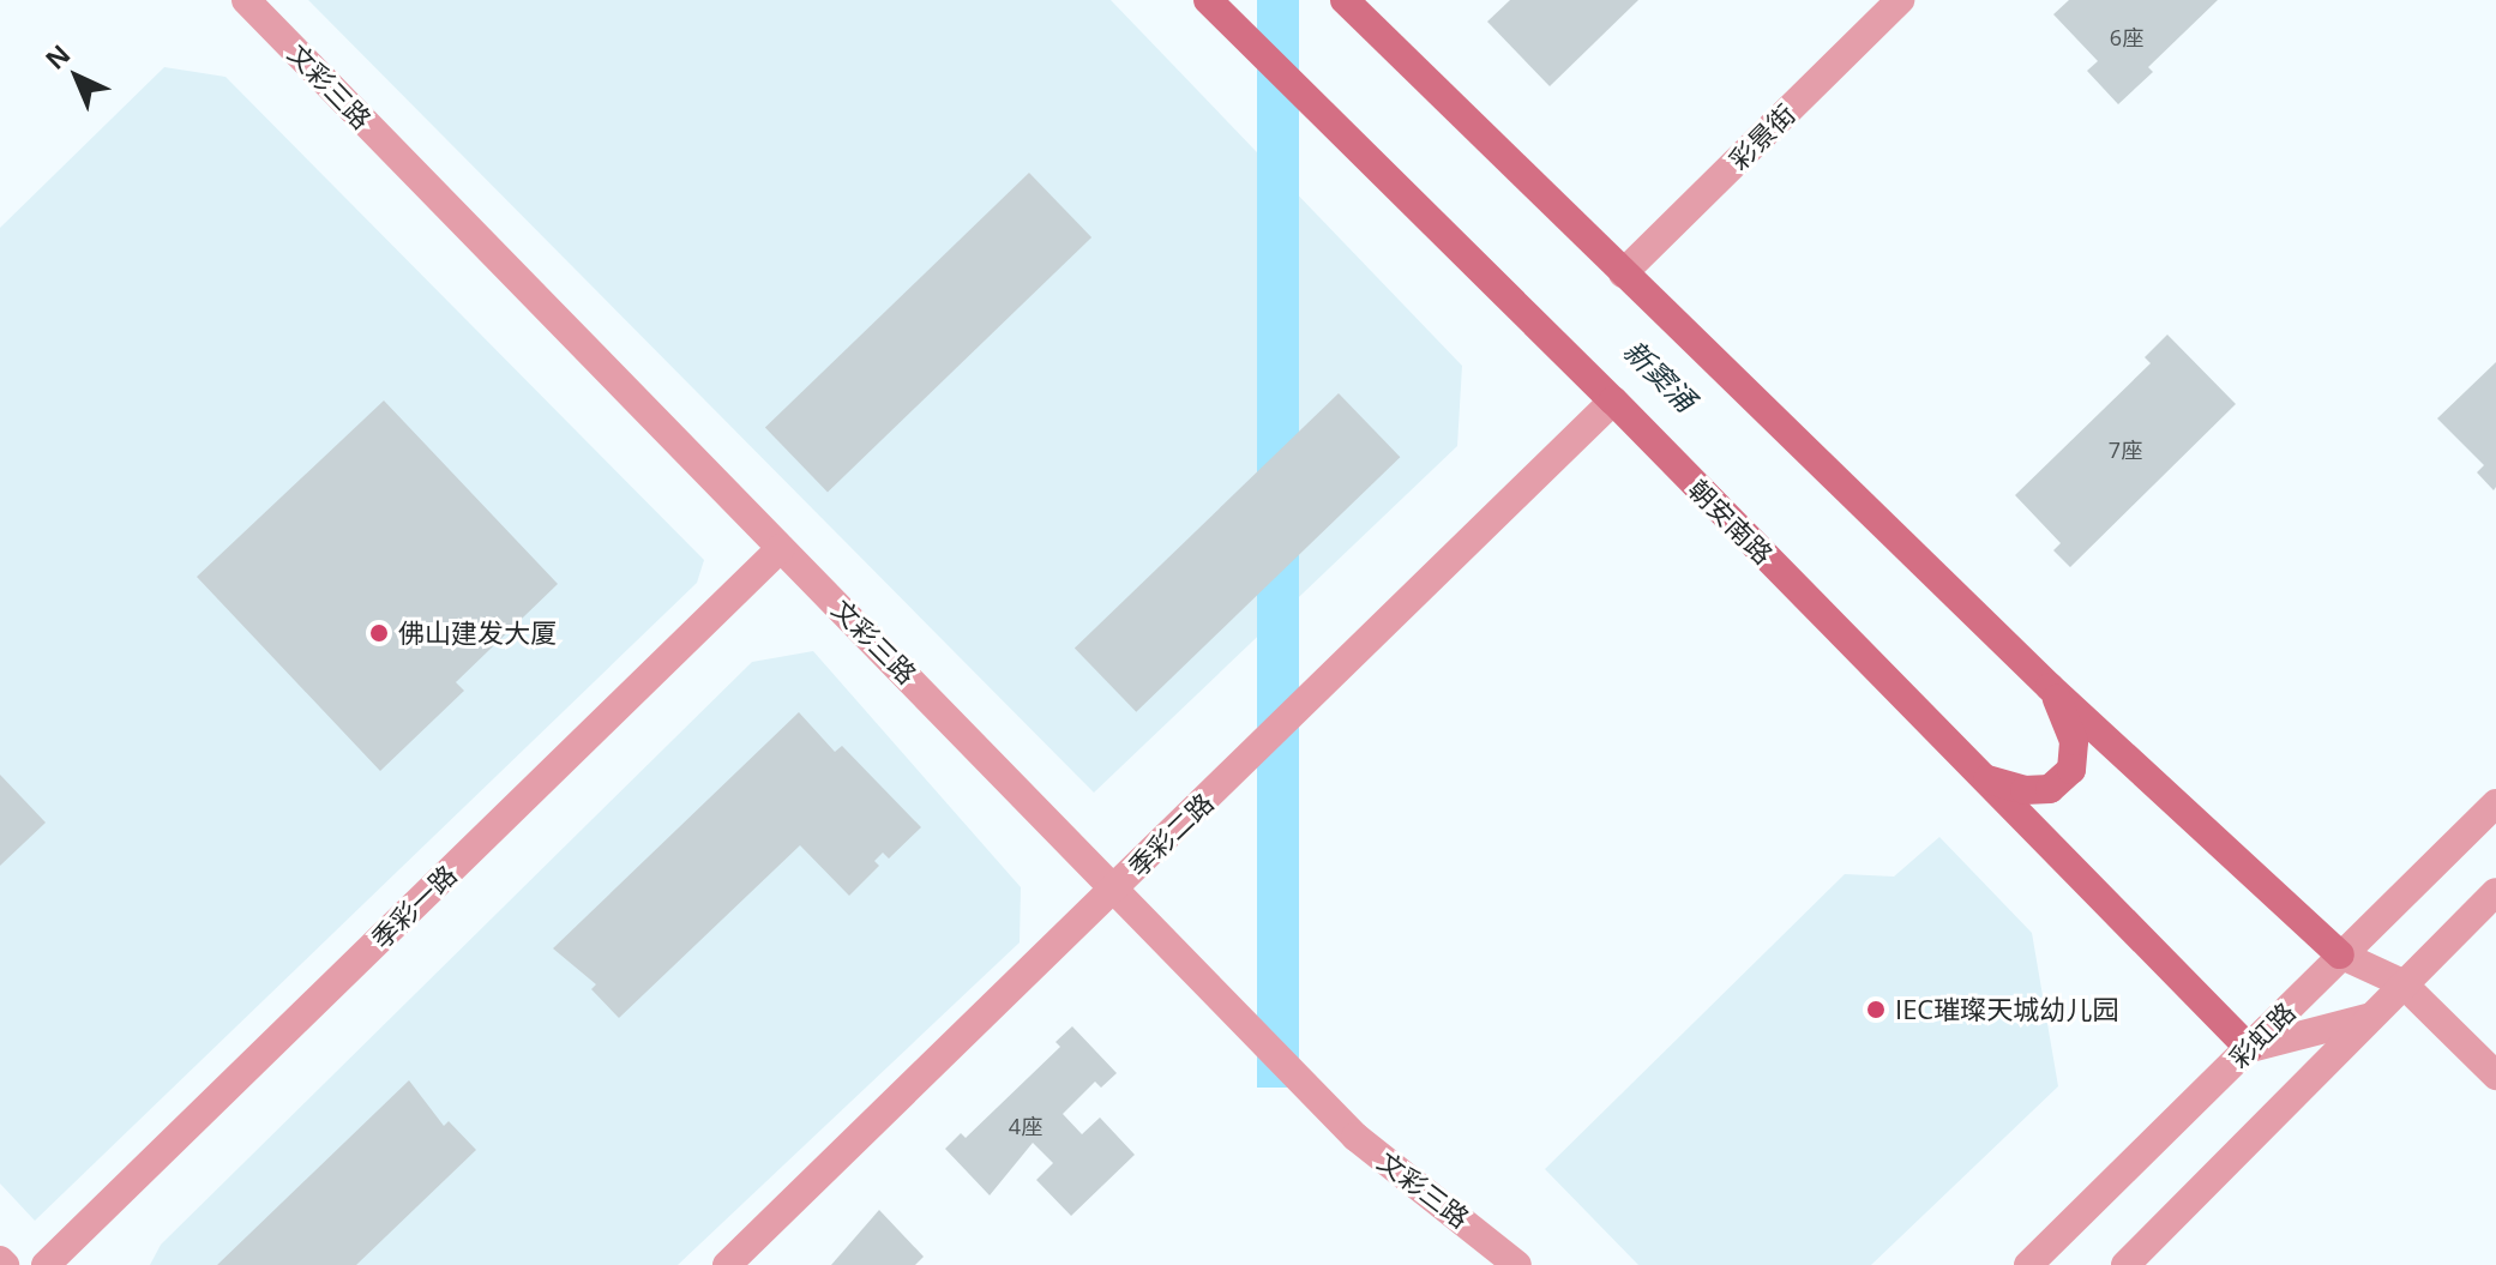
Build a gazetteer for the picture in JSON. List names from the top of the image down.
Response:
{
  "streets": {
    "main road": ["朝安南路"],
    "street": [
      "文彩三路",
      "彩景街",
      "季彩二路",
      "季彩一路",
      "彩虹路"
    ]
  },
  "crossings": [
    ["文彩三路", "季彩二路"],
    ["文彩三路", "季彩一路"],
    ["朝安南路", "季彩二路"],
    ["朝安南路", "彩虹路"]
  ],
  "water": ["新窦涌"],
  "places": ["佛山建发大厦", "IEC璀璨天城幼儿园"],
  "house_numbers": ["6座", "7座", "4座"],
  "north": "top left"
}
